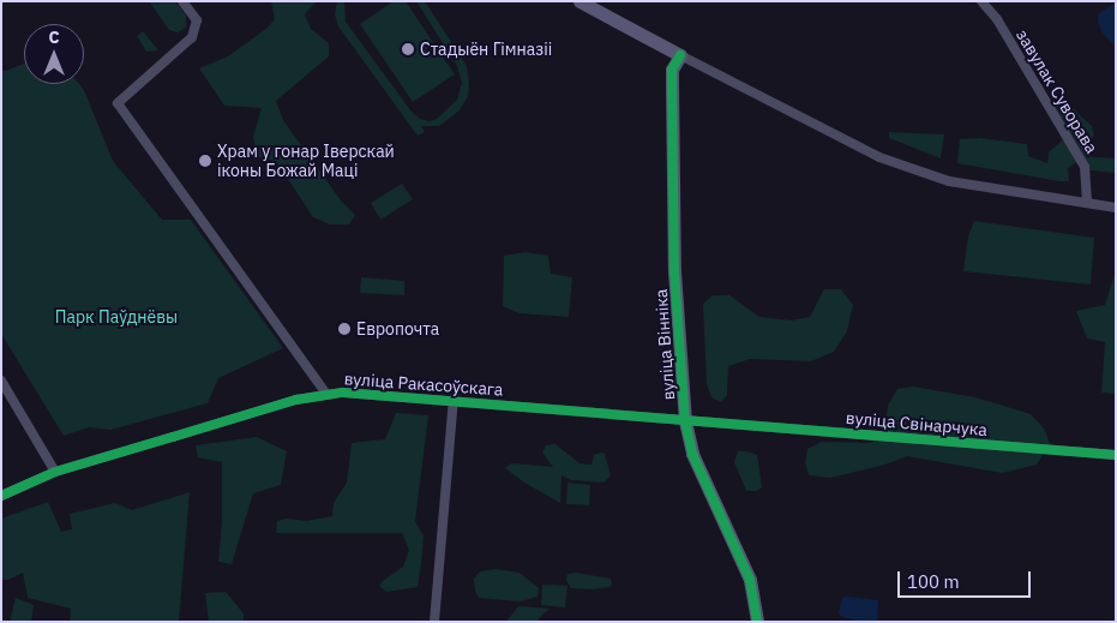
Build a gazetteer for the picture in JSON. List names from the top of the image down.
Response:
{
  "streets": {
    "street": [
      "завулак Суворава",
      "вуліца Вінніка",
      "вуліца Ракасоўскага",
      "вуліца Свінарчука"
    ]
  },
  "crossings": [
    ["вуліца Вінніка", "вуліца Ракасоўскага"],
    ["вуліца Ракасоўскага", "вуліца Свінарчука"]
  ],
  "parks": ["Парк Паўднёвы"],
  "places": ["Стадыён Гімназіі", "Храм у гонар Іверскай іконы Божай Маці", "Европочта"],
  "scale_bar": "100 m",
  "north": "top"
}
